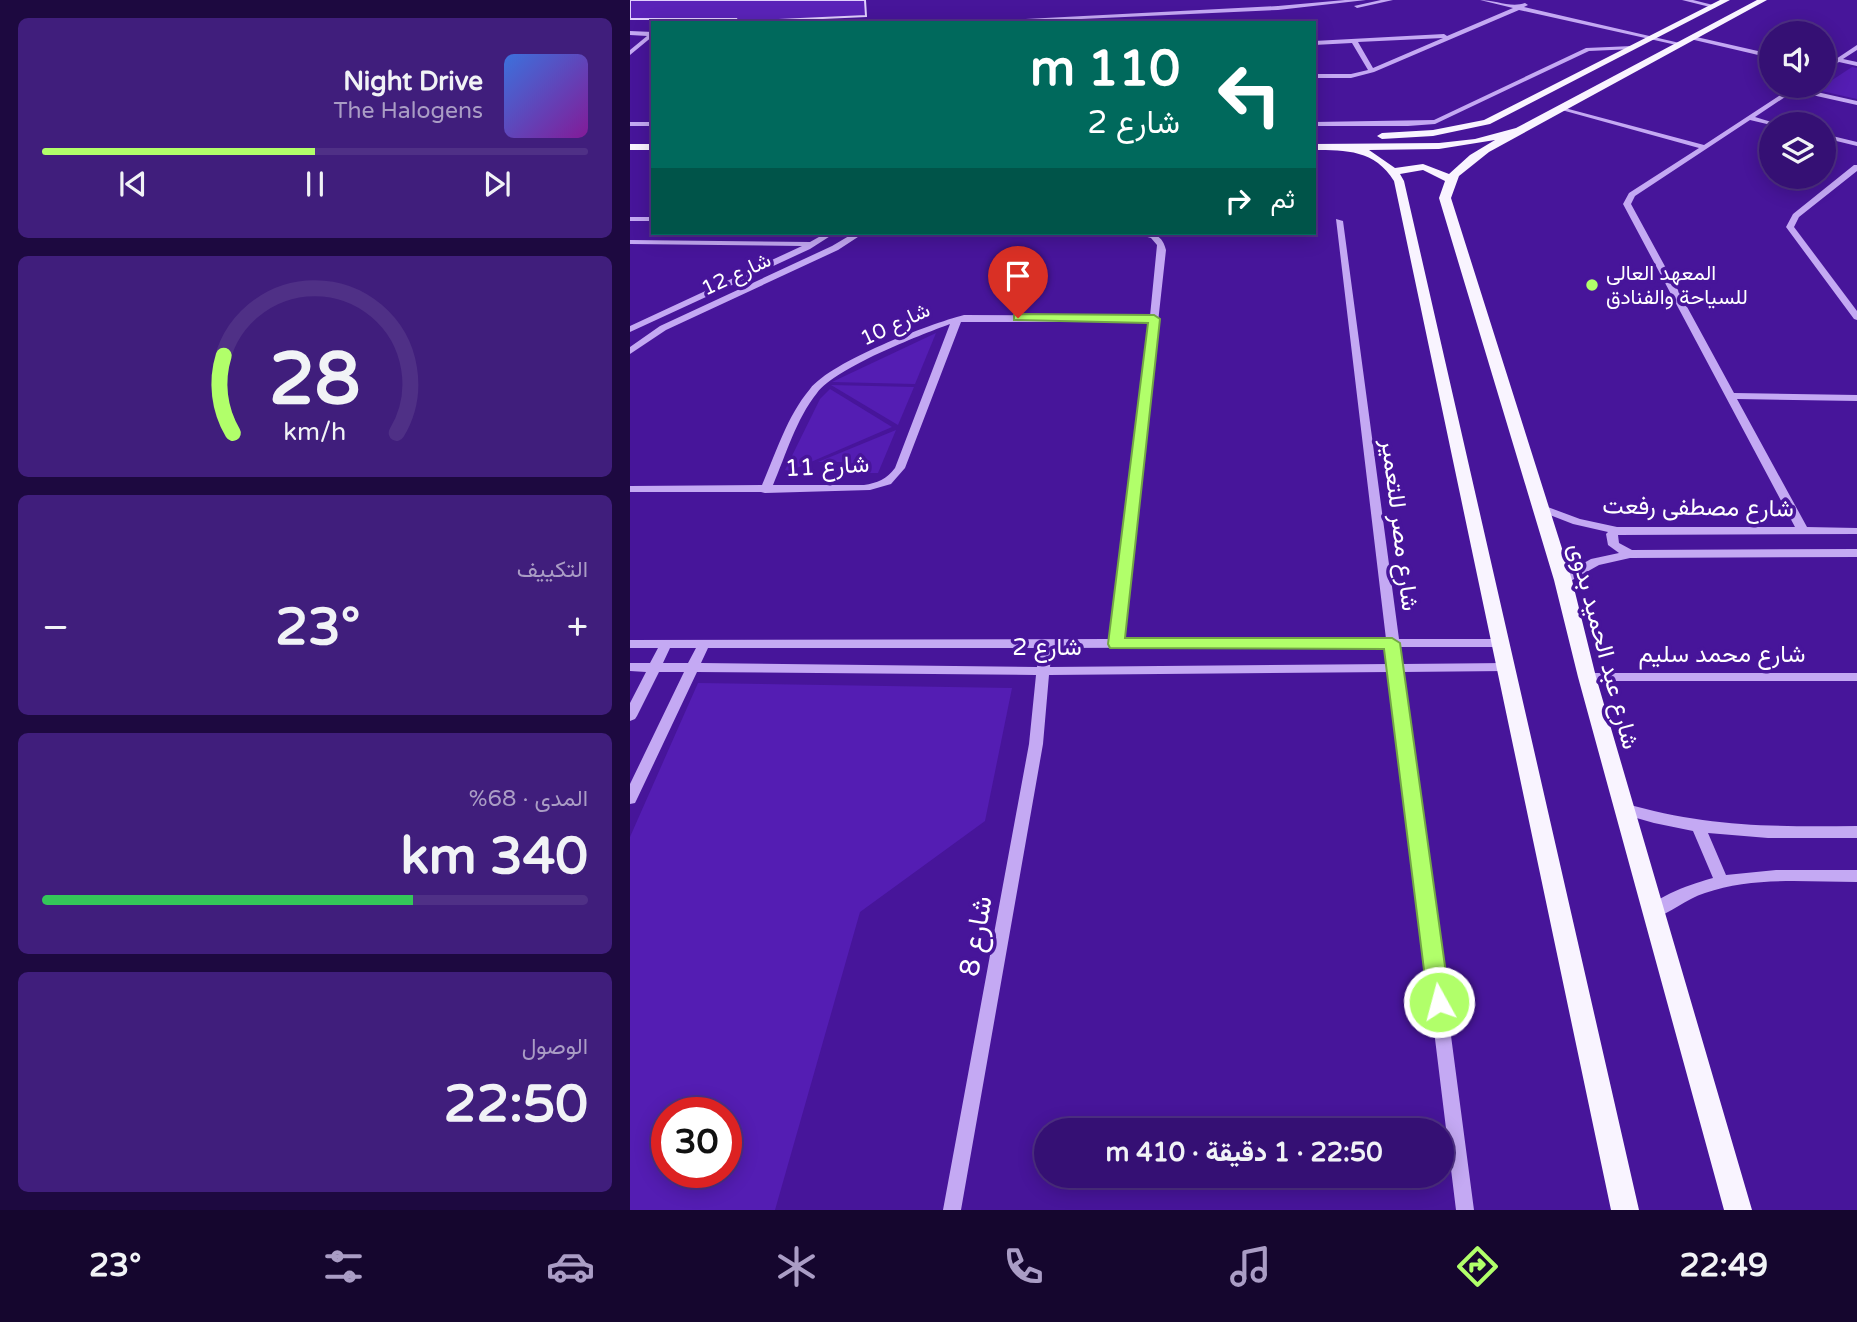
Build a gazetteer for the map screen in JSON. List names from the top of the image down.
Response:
{
  "streets": {
    "main road": ["شارع عبد الحميد بدوى"],
    "street": [
      "شارع 12",
      "شارع 10",
      "شارع 11",
      "شارع مصطفى رفعت",
      "شارع مصر للتعمير",
      "شارع 2",
      "شارع محمد سليم",
      "شارع 8"
    ]
  },
  "crossings": [
    ["شارع 10", "شارع 11"],
    ["شارع مصطفى رفعت", "شارع عبد الحميد بدوى"],
    ["شارع مصر للتعمير", "شارع 2"],
    ["شارع عبد الحميد بدوى", "شارع محمد سليم"],
    ["شارع 2", "شارع 8"]
  ],
  "places": ["المعهد العالى للسياحة والفنادق"],
  "page": {
    "turn": ["110 m", "شارع 2"],
    "song": ["Night Drive", "The Halogens"],
    "then": "ثم",
    "tile": [
      "التكييف",
      ["المدى · 68%", "340 km"],
      ["الوصول", "22:50"]
    ],
    "heat": ["−", "23°", "+"],
    "limit": "30",
    "trip": "22:50 · 1 دقيقة · 410 m",
    "tabs": ["22:49", "23°"],
    "gauge": ["28", "km/h"]
  }
}
